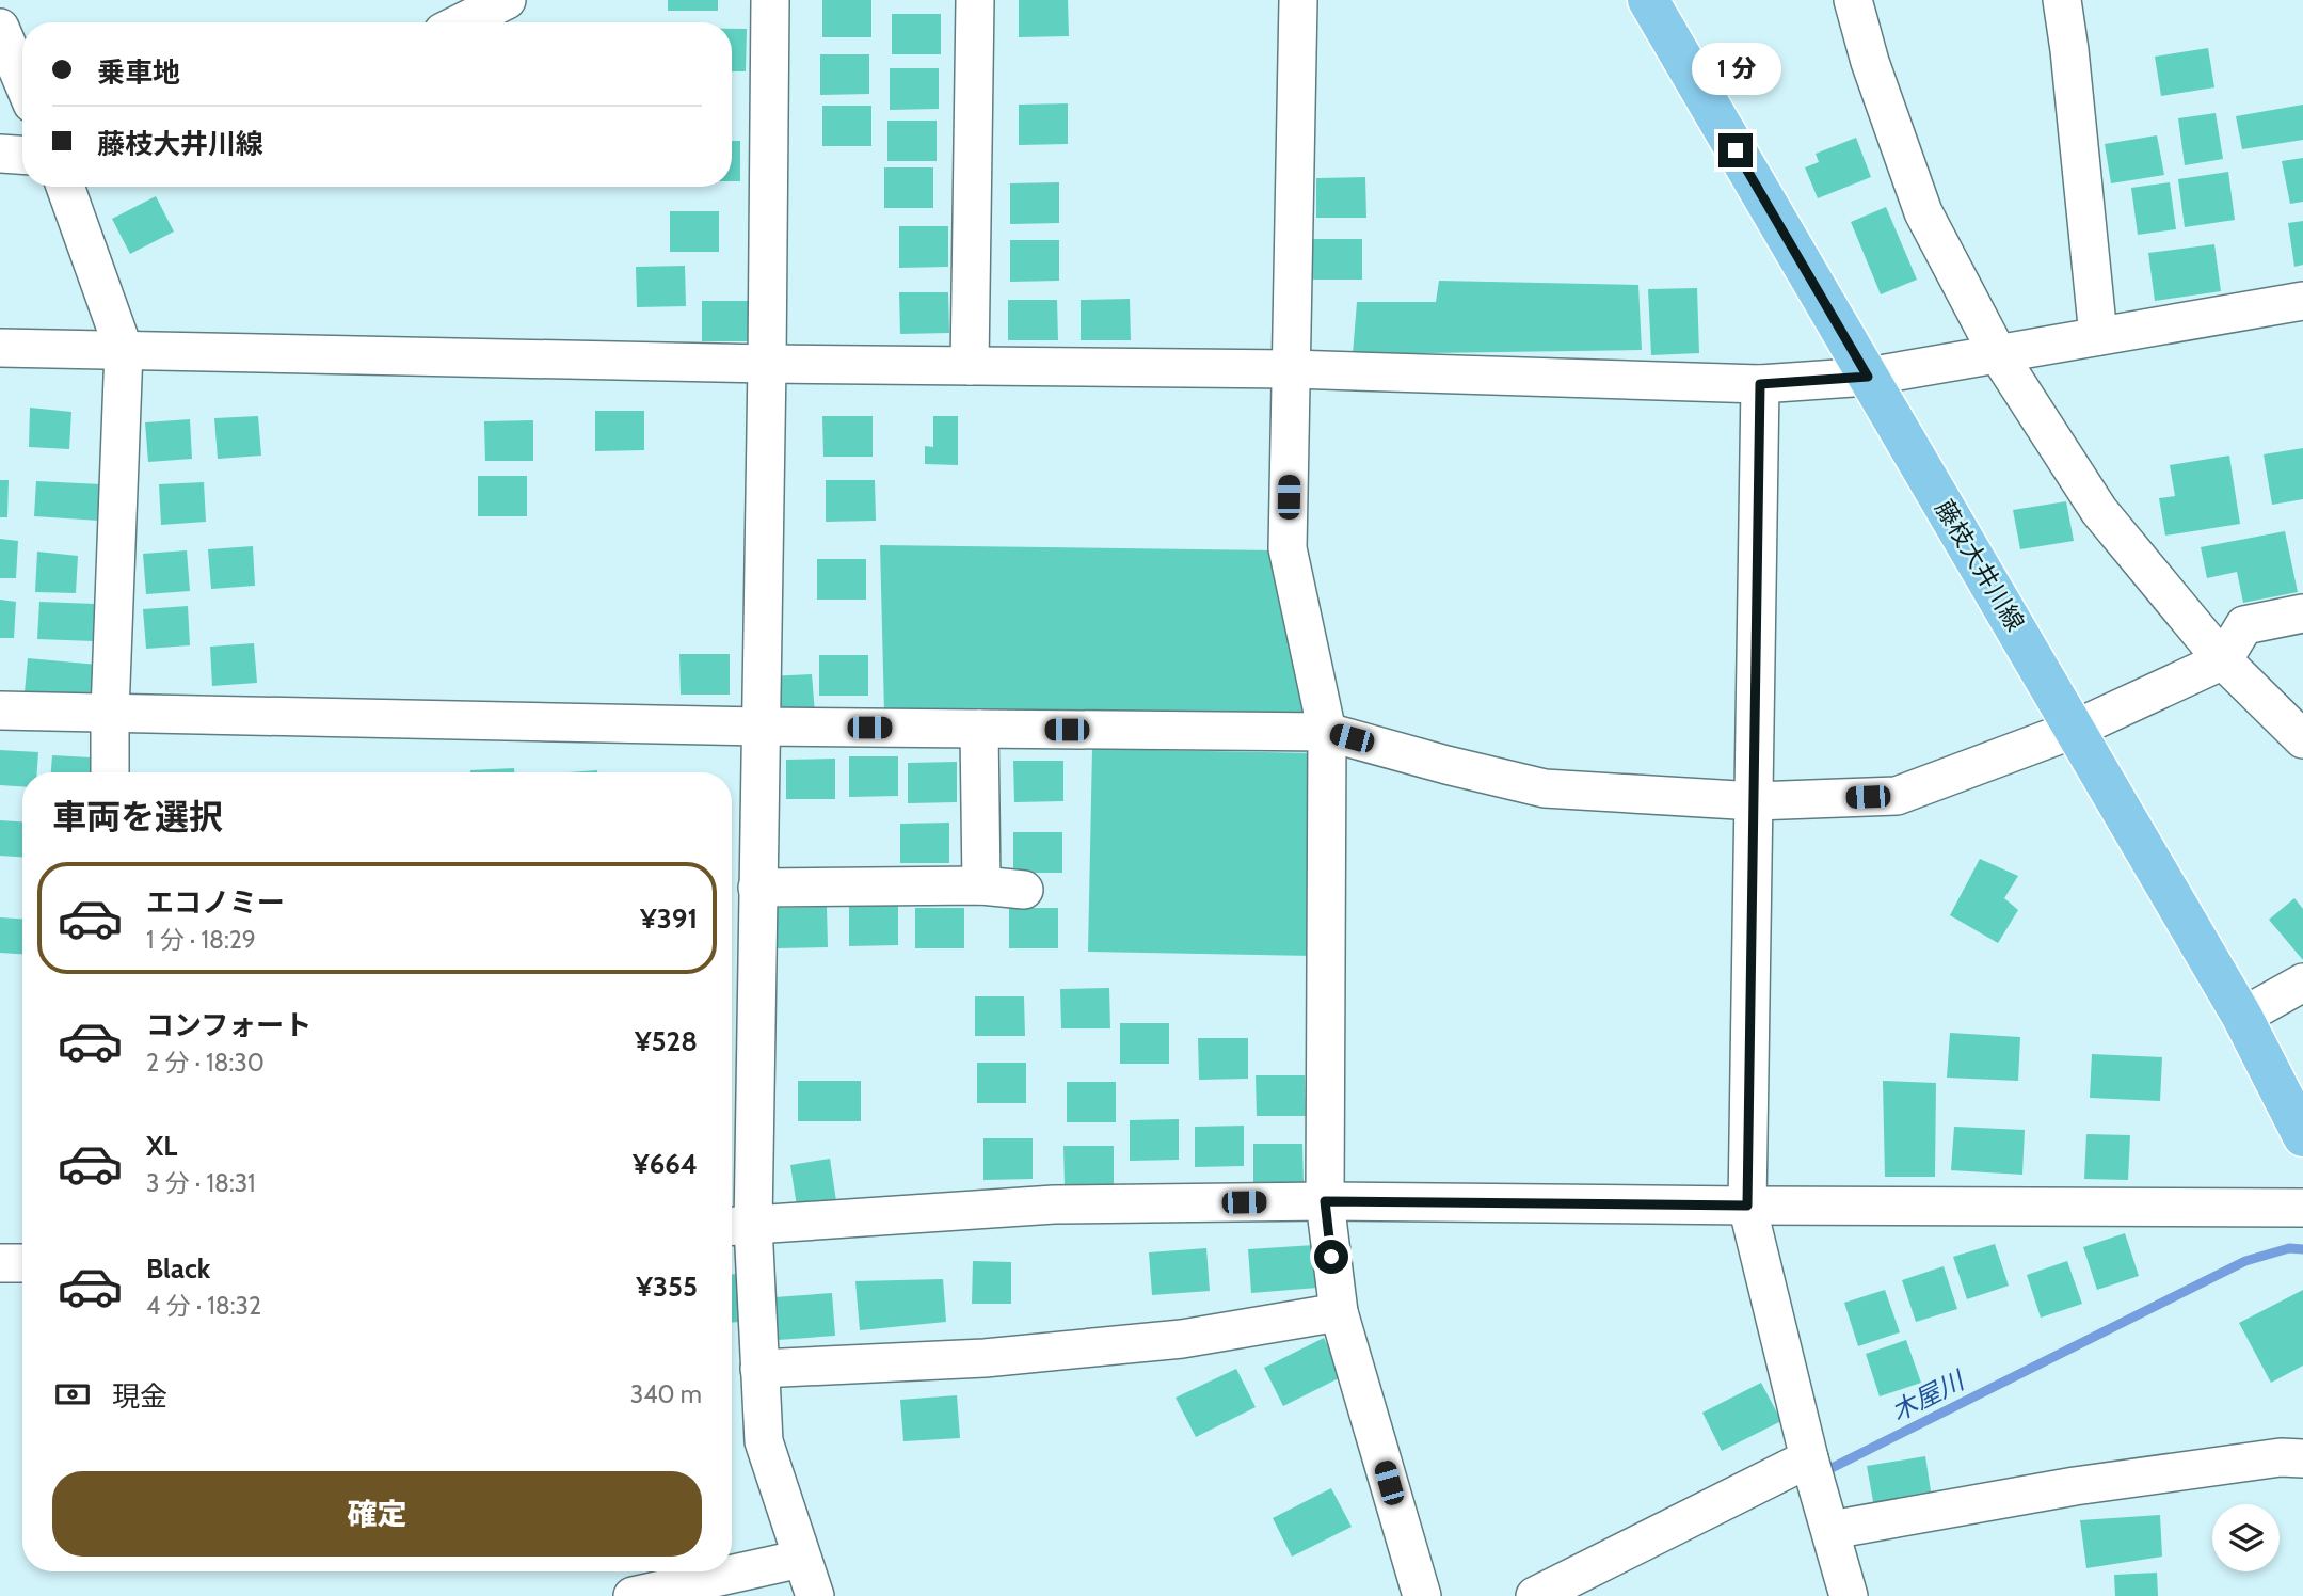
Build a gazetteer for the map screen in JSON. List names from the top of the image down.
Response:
{
  "streets": {
    "main road": ["藤枝大井川線"]
  },
  "water": ["木屋川"],
  "page": {
    "banner": ["乗車地", "藤枝大井川線"],
    "bubble": "1 分",
    "heading": "車両を選択",
    "list": [
      {
        "name": "エコノミー",
        "note": "1 分 · 18:29",
        "value": "¥391"
      },
      {
        "name": "コンフォート",
        "note": "2 分 · 18:30",
        "value": "¥528"
      },
      {
        "name": "XL",
        "note": "3 分 · 18:31",
        "value": "¥664"
      },
      {
        "name": "Black",
        "note": "4 分 · 18:32",
        "value": "¥355"
      }
    ],
    "pay": ["現金", "340 m"],
    "buttons": "確定"
  }
}
